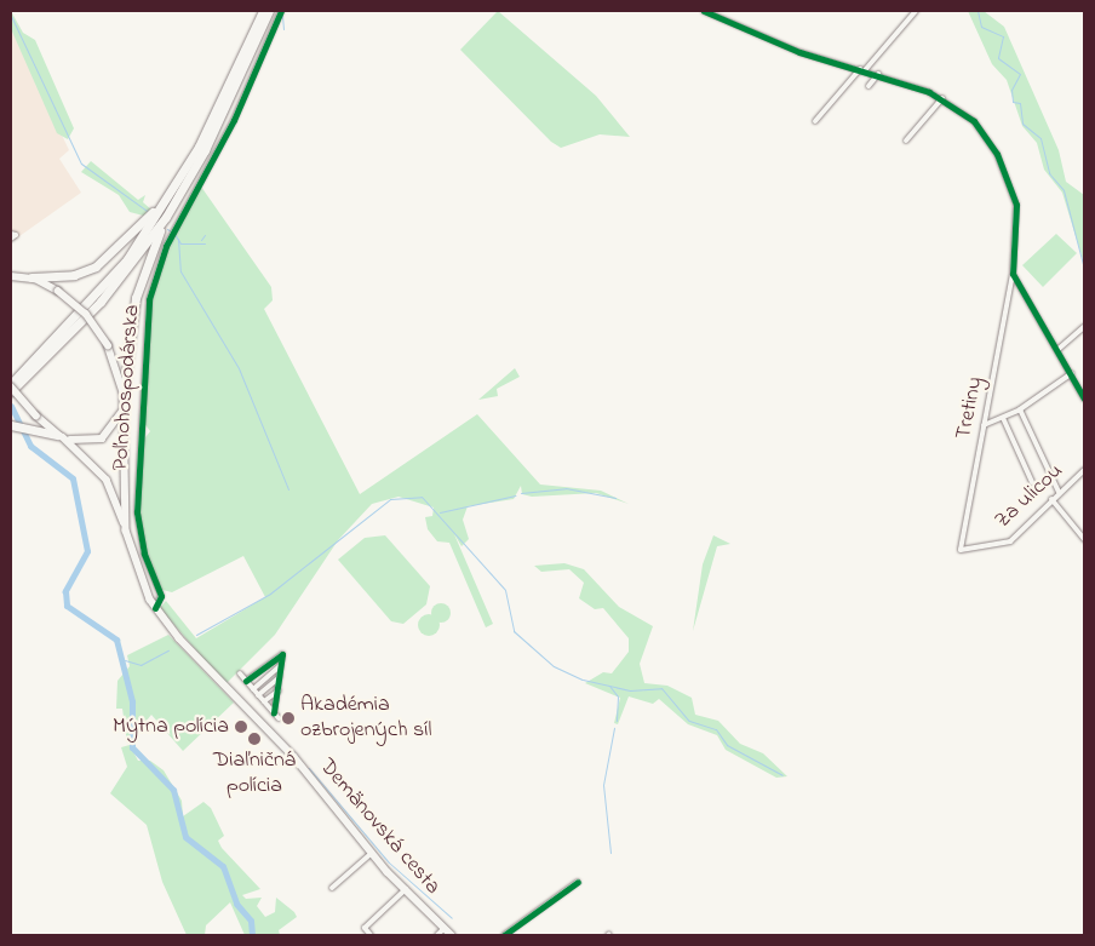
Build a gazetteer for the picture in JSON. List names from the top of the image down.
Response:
{
  "streets": {
    "main road": ["Demänovská cesta"],
    "street": ["Poľnohospodárska", "Tretiny", "Za ulicou"]
  },
  "crossings": [
    ["Poľnohospodárska", "Demänovská cesta"],
    ["Tretiny", "Za ulicou"]
  ],
  "places": ["Akadémia ozbrojených síl", "Mýtna polícia", "Diaľničná polícia"]
}
